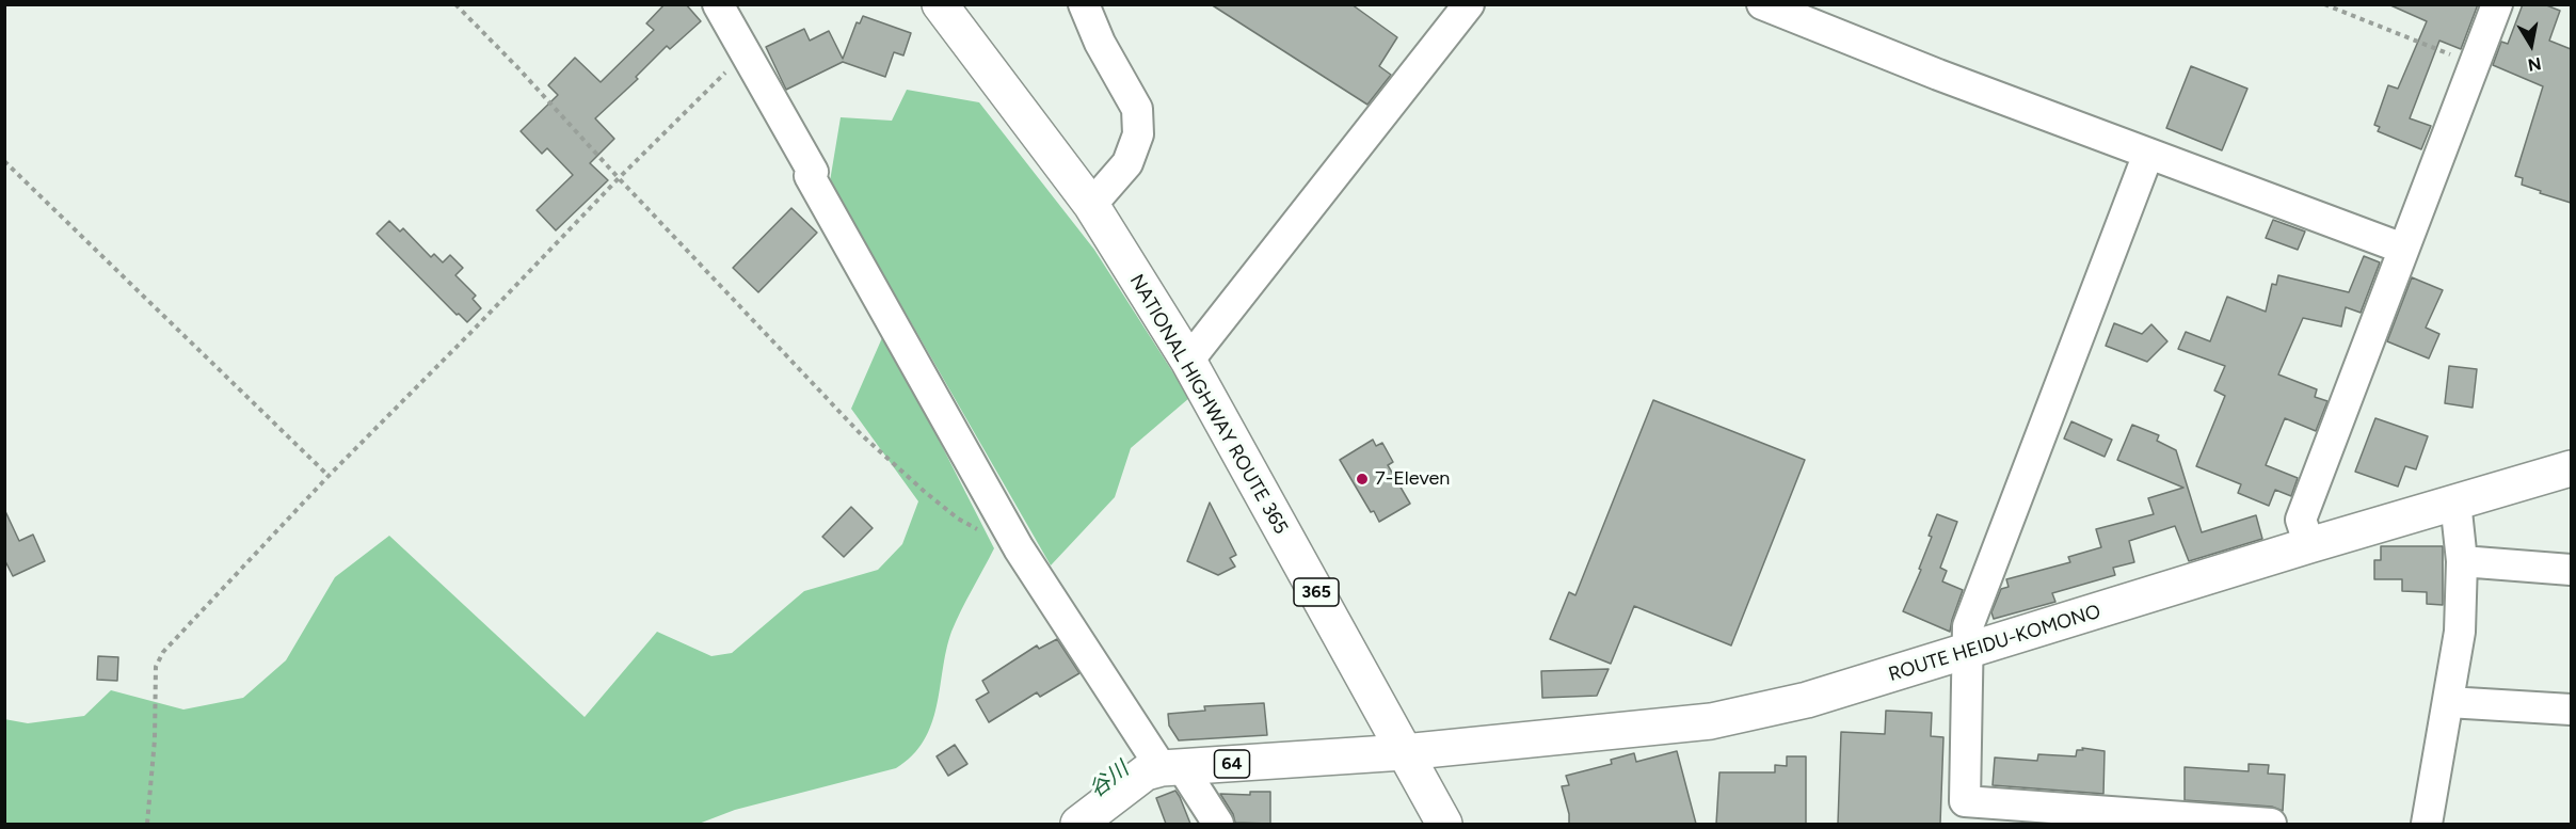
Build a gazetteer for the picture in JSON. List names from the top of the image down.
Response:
{
  "streets": {
    "main road": [
      "NATIONAL HIGHWAY ROUTE 365",
      "365",
      "ROUTE HEIDU-KOMONO",
      "64"
    ]
  },
  "crossings": [
    ["NATIONAL HIGHWAY ROUTE 365", "ROUTE HEIDU-KOMONO"],
    ["NATIONAL HIGHWAY ROUTE 365", "64"],
    ["ROUTE HEIDU-KOMONO", "64"]
  ],
  "water": ["谷川"],
  "places": ["7-Eleven"],
  "north": "bottom"
}
